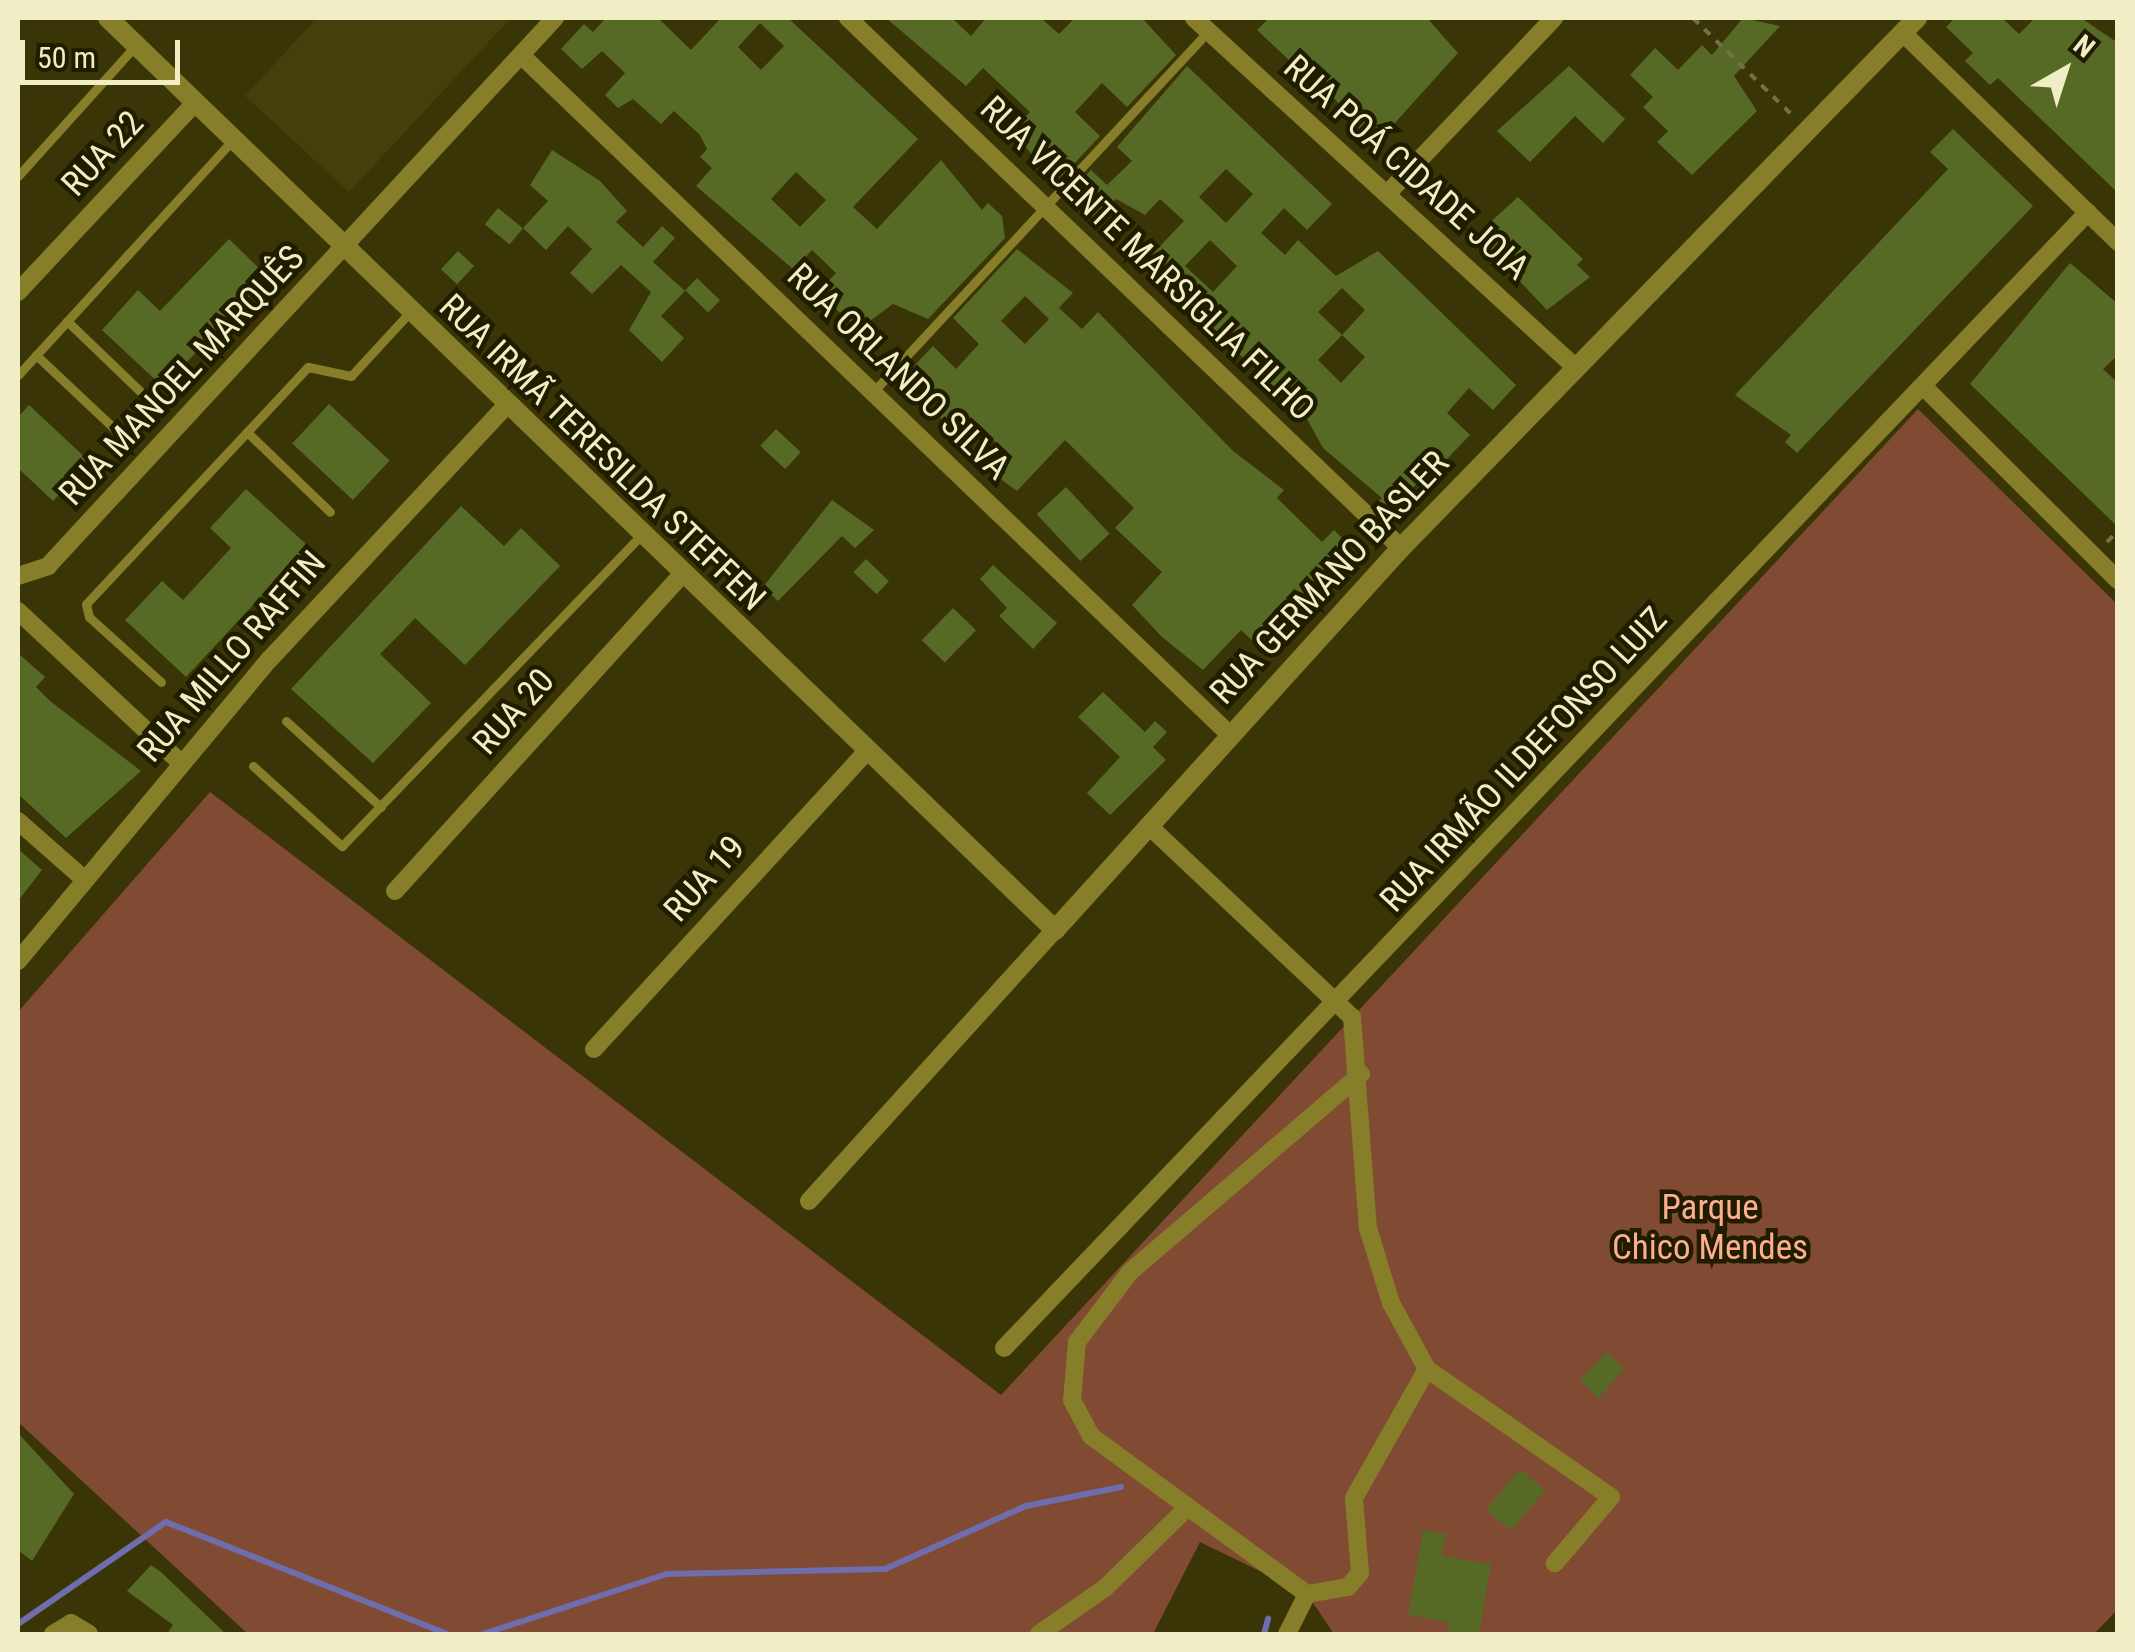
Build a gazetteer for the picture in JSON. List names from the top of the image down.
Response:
{
  "streets": {
    "street": [
      "RUA 22",
      "RUA POÁ CIDADE JOIA",
      "RUA VICENTE MARSIGLIA FILHO",
      "RUA ORLANDO SILVA",
      "RUA MANOEL MARQUÊS",
      "RUA IRMÃ TERESILDA STEFFEN",
      "RUA GERMANO BASLER",
      "RUA MILLO RAFFIN",
      "RUA 20",
      "RUA IRMÃO ILDEFONSO LUIZ",
      "RUA 19"
    ]
  },
  "crossings": [
    ["RUA 22", "RUA IRMÃ TERESILDA STEFFEN"],
    ["RUA POÁ CIDADE JOIA", "RUA GERMANO BASLER"],
    ["RUA VICENTE MARSIGLIA FILHO", "RUA GERMANO BASLER"],
    ["RUA ORLANDO SILVA", "RUA MANOEL MARQUÊS"],
    ["RUA ORLANDO SILVA", "RUA GERMANO BASLER"],
    ["RUA MANOEL MARQUÊS", "RUA IRMÃ TERESILDA STEFFEN"],
    ["RUA IRMÃ TERESILDA STEFFEN", "RUA GERMANO BASLER"],
    ["RUA IRMÃ TERESILDA STEFFEN", "RUA MILLO RAFFIN"],
    ["RUA IRMÃ TERESILDA STEFFEN", "RUA 20"],
    ["RUA IRMÃ TERESILDA STEFFEN", "RUA 19"]
  ],
  "parks": ["Parque Chico Mendes"],
  "scale_bar": "50 m",
  "north": "top right"
}
